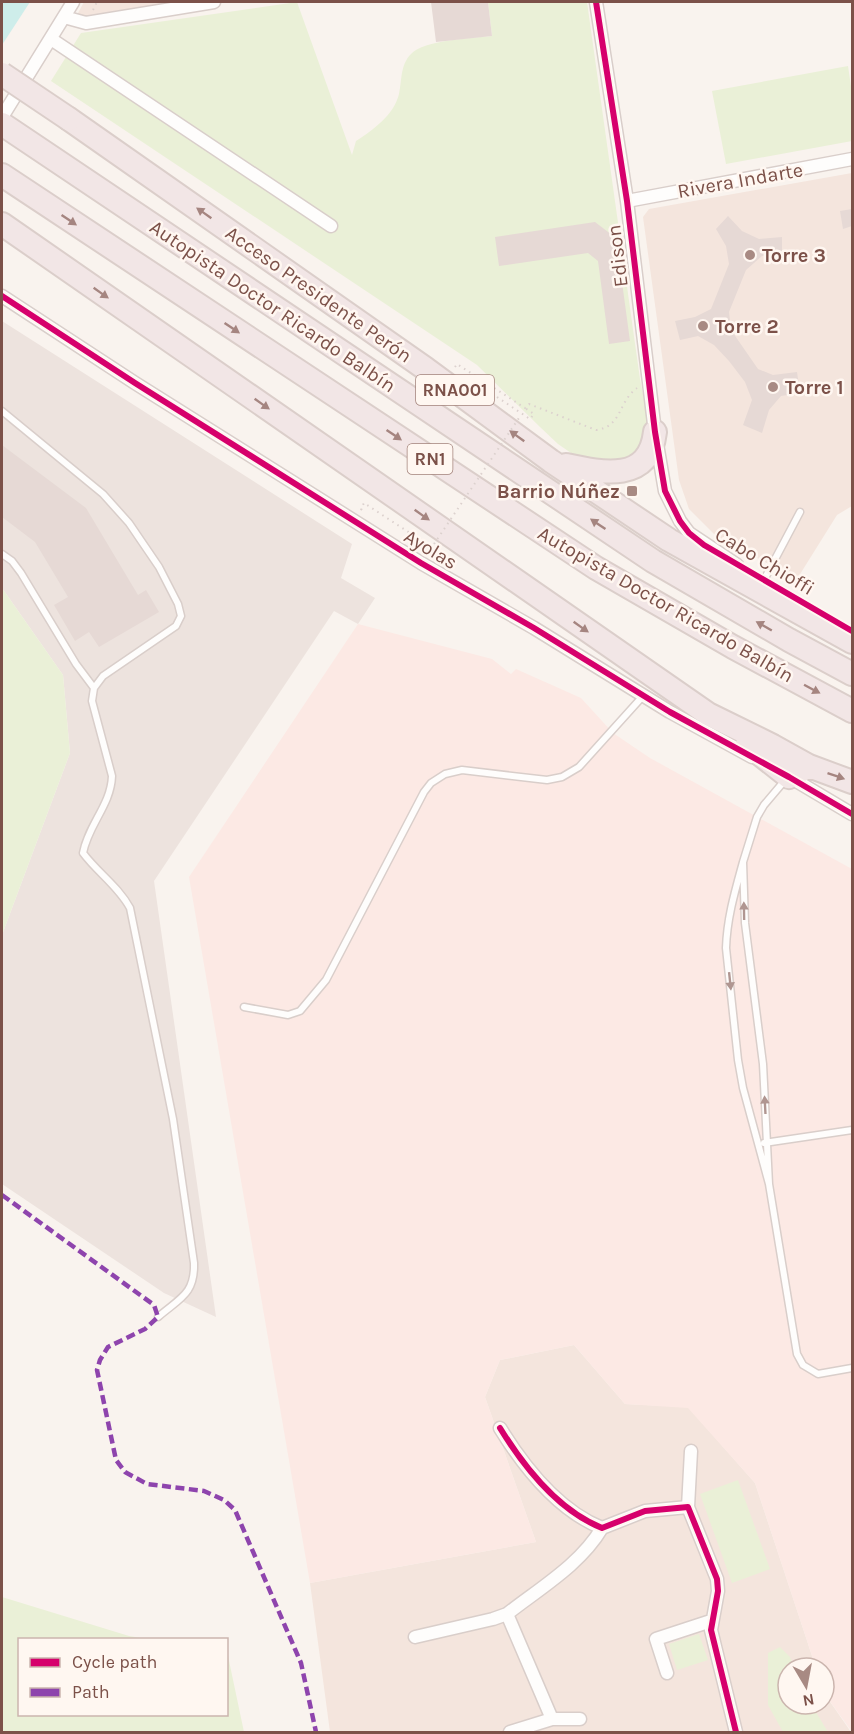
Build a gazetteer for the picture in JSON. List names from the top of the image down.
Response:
{
  "streets": {
    "highway": [
      "Acceso Presidente Perón",
      "Autopista Doctor Ricardo Balbín",
      "RNA001",
      "RN1"
    ],
    "street": [
      "Rivera Indarte",
      "Edison",
      "Ayolas",
      "Cabo Chioffi"
    ]
  },
  "crossings": [
    ["Rivera Indarte", "Edison"],
    ["Edison", "Cabo Chioffi"]
  ],
  "places": {
    "other": ["Torre 3", "Torre 2", "Torre 1"],
    "transit": ["Barrio Núñez"]
  },
  "legend": ["Cycle path", "Path"],
  "north": "bottom"
}
